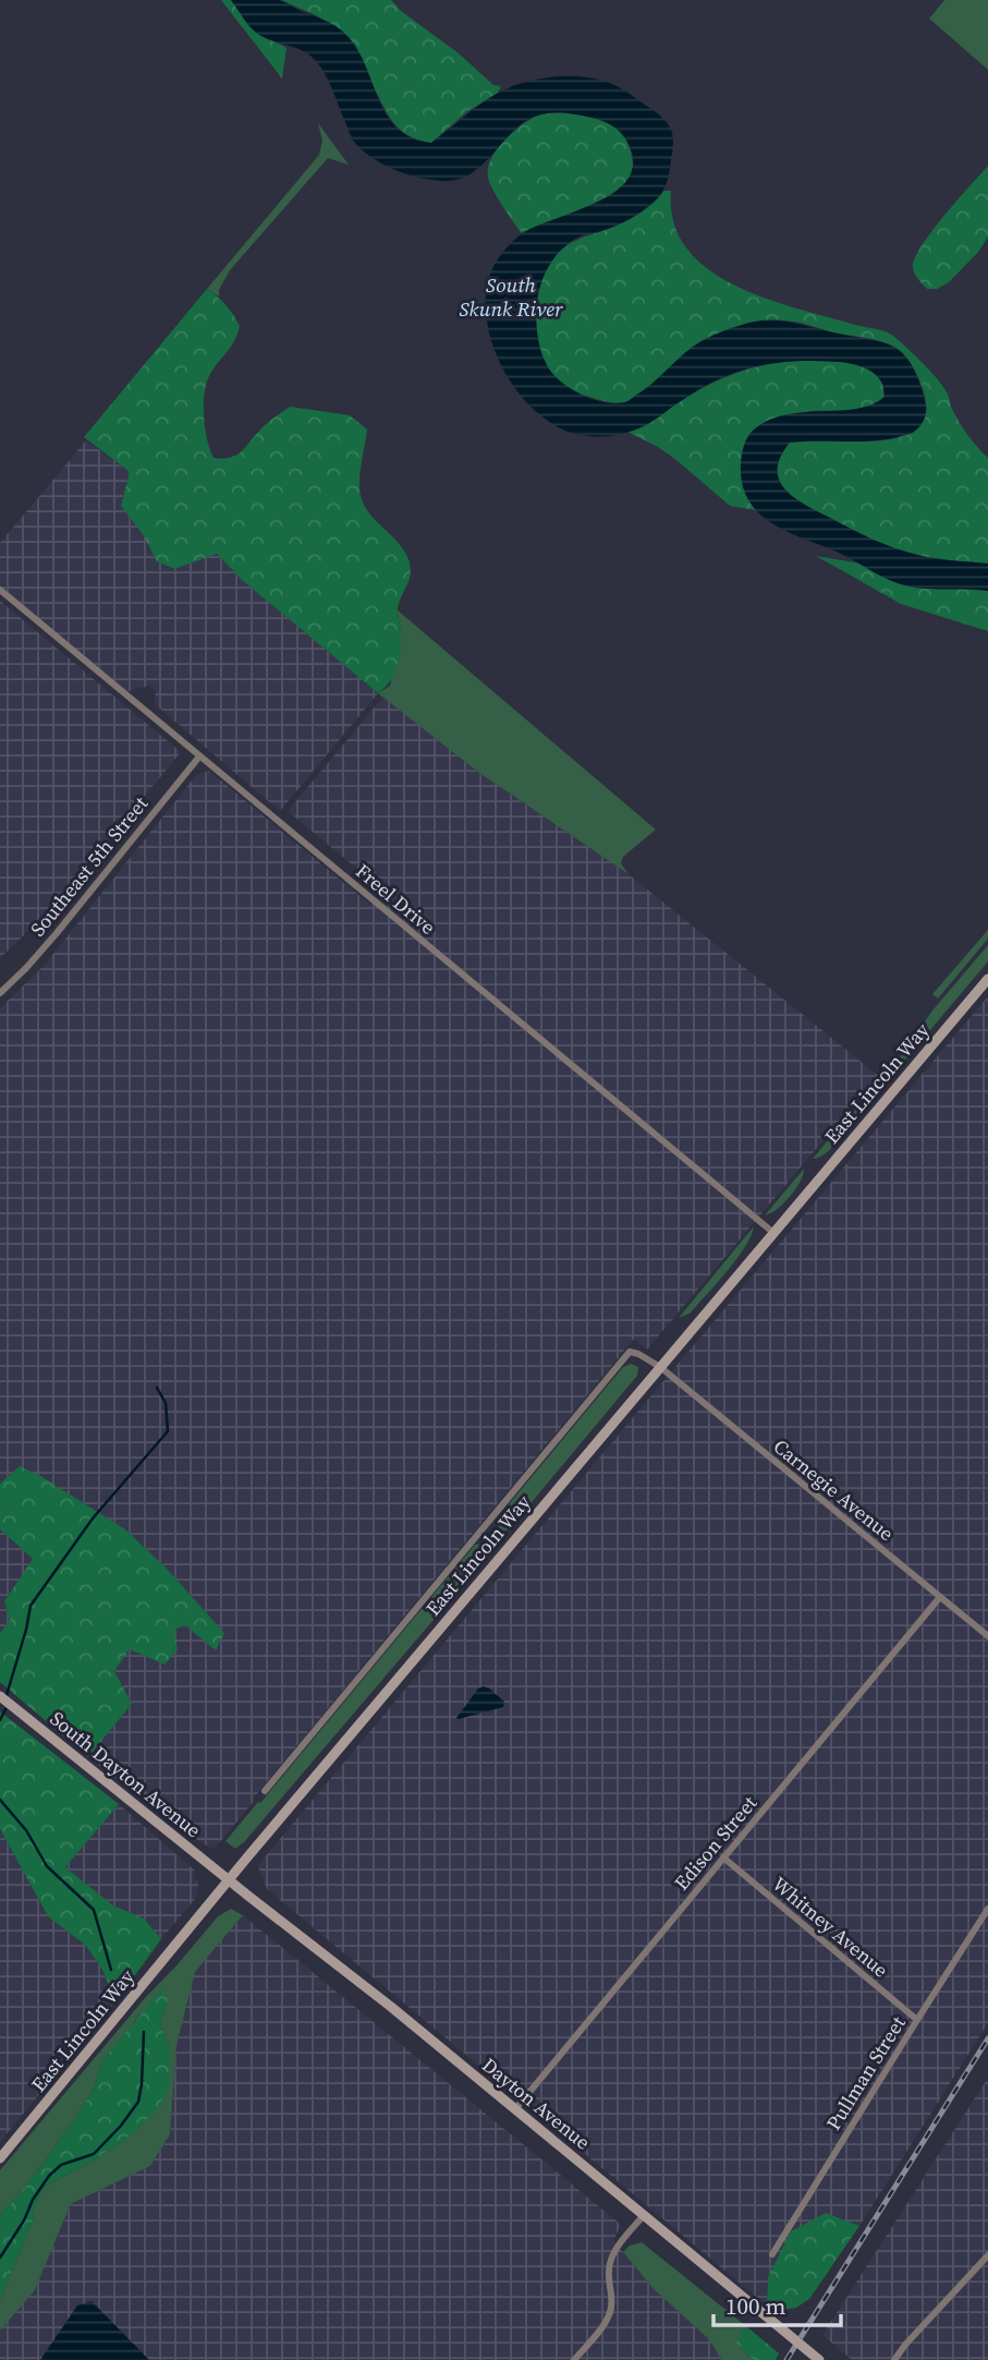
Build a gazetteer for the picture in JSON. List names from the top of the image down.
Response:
{
  "streets": {
    "main road": ["East Lincoln Way", "South Dayton Avenue", "Dayton Avenue"],
    "street": [
      "Southeast 5th Street",
      "Freel Drive",
      "Carnegie Avenue",
      "Edison Street",
      "Whitney Avenue",
      "Pullman Street"
    ]
  },
  "crossings": [
    ["Southeast 5th Street", "Freel Drive"],
    ["Freel Drive", "East Lincoln Way"],
    ["East Lincoln Way", "Carnegie Avenue"],
    ["East Lincoln Way", "South Dayton Avenue"],
    ["East Lincoln Way", "Dayton Avenue"],
    ["Carnegie Avenue", "Edison Street"],
    ["South Dayton Avenue", "Dayton Avenue"],
    ["Edison Street", "Whitney Avenue"],
    ["Edison Street", "Dayton Avenue"],
    ["Whitney Avenue", "Pullman Street"]
  ],
  "water": ["South Skunk River"],
  "scale_bar": "100 m"
}
